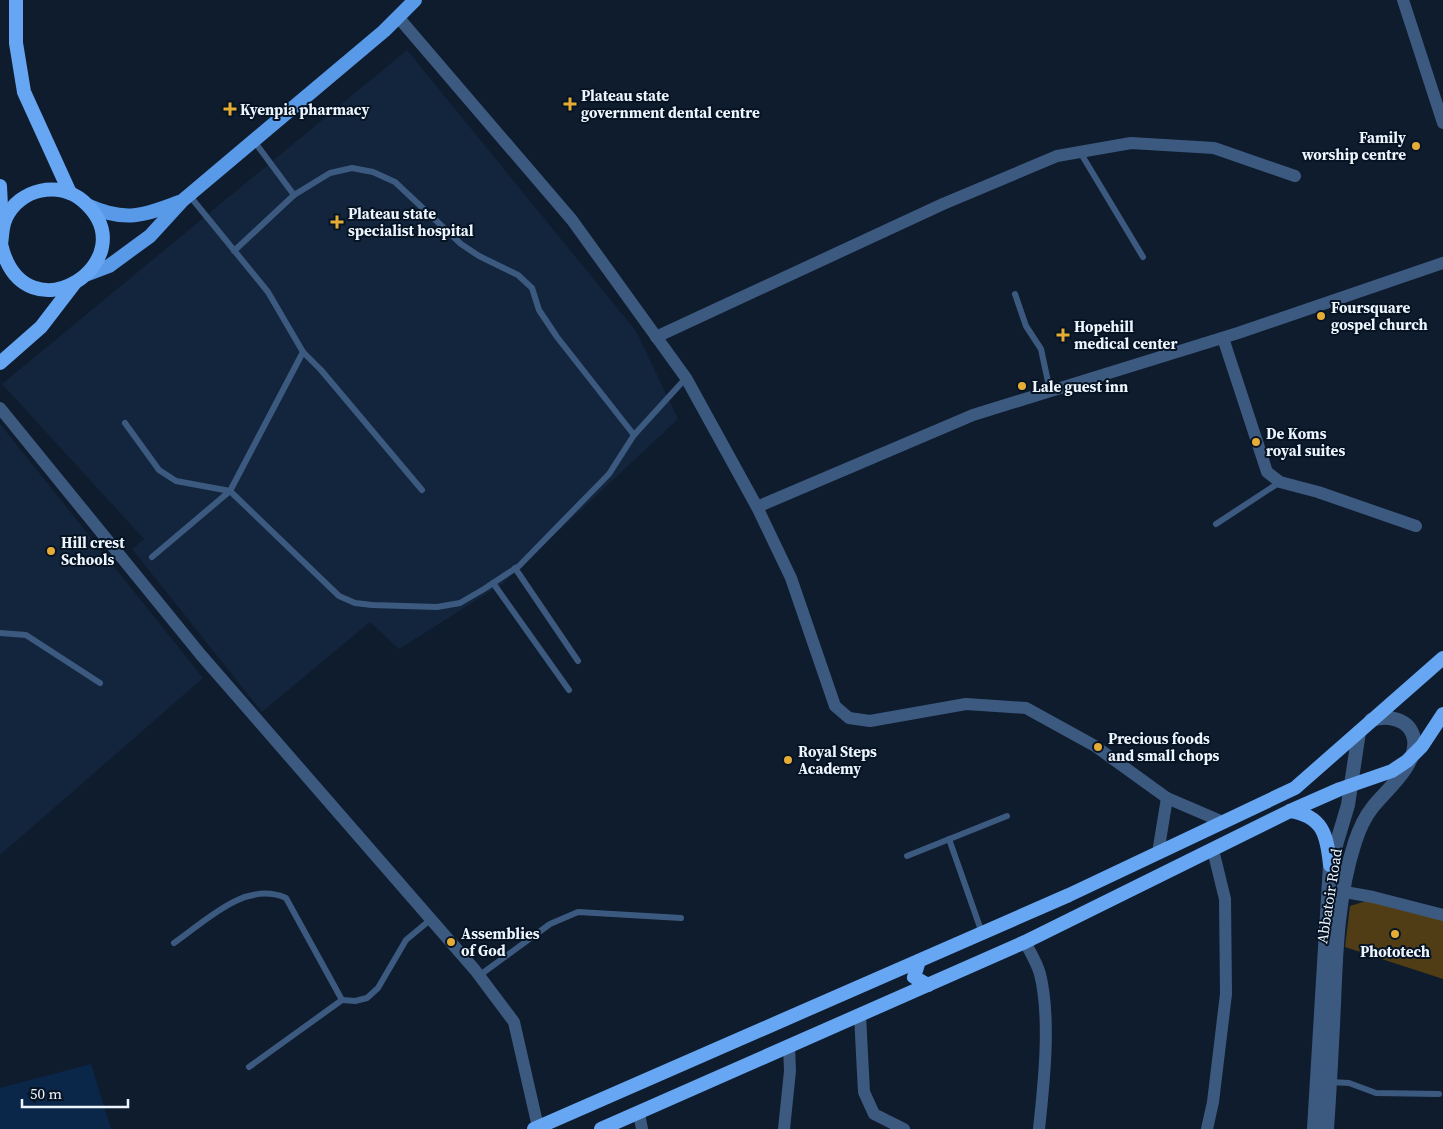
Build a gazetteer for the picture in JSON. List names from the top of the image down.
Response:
{
  "streets": {
    "street": ["Abbatoir Road"]
  },
  "places": {
    "health": [
      "Plateau state government dental centre",
      "Kyenpia pharmacy",
      "Plateau state specialist hospital",
      "Hopehill medical center"
    ],
    "other": [
      "Family worship centre",
      "Foursquare gospel church",
      "Lale guest inn",
      "De Koms royal suites",
      "Hill crest Schools",
      "Precious foods and small chops",
      "Royal Steps Academy",
      "Phototech",
      "Assemblies of God"
    ]
  },
  "scale_bar": "50 m"
}
